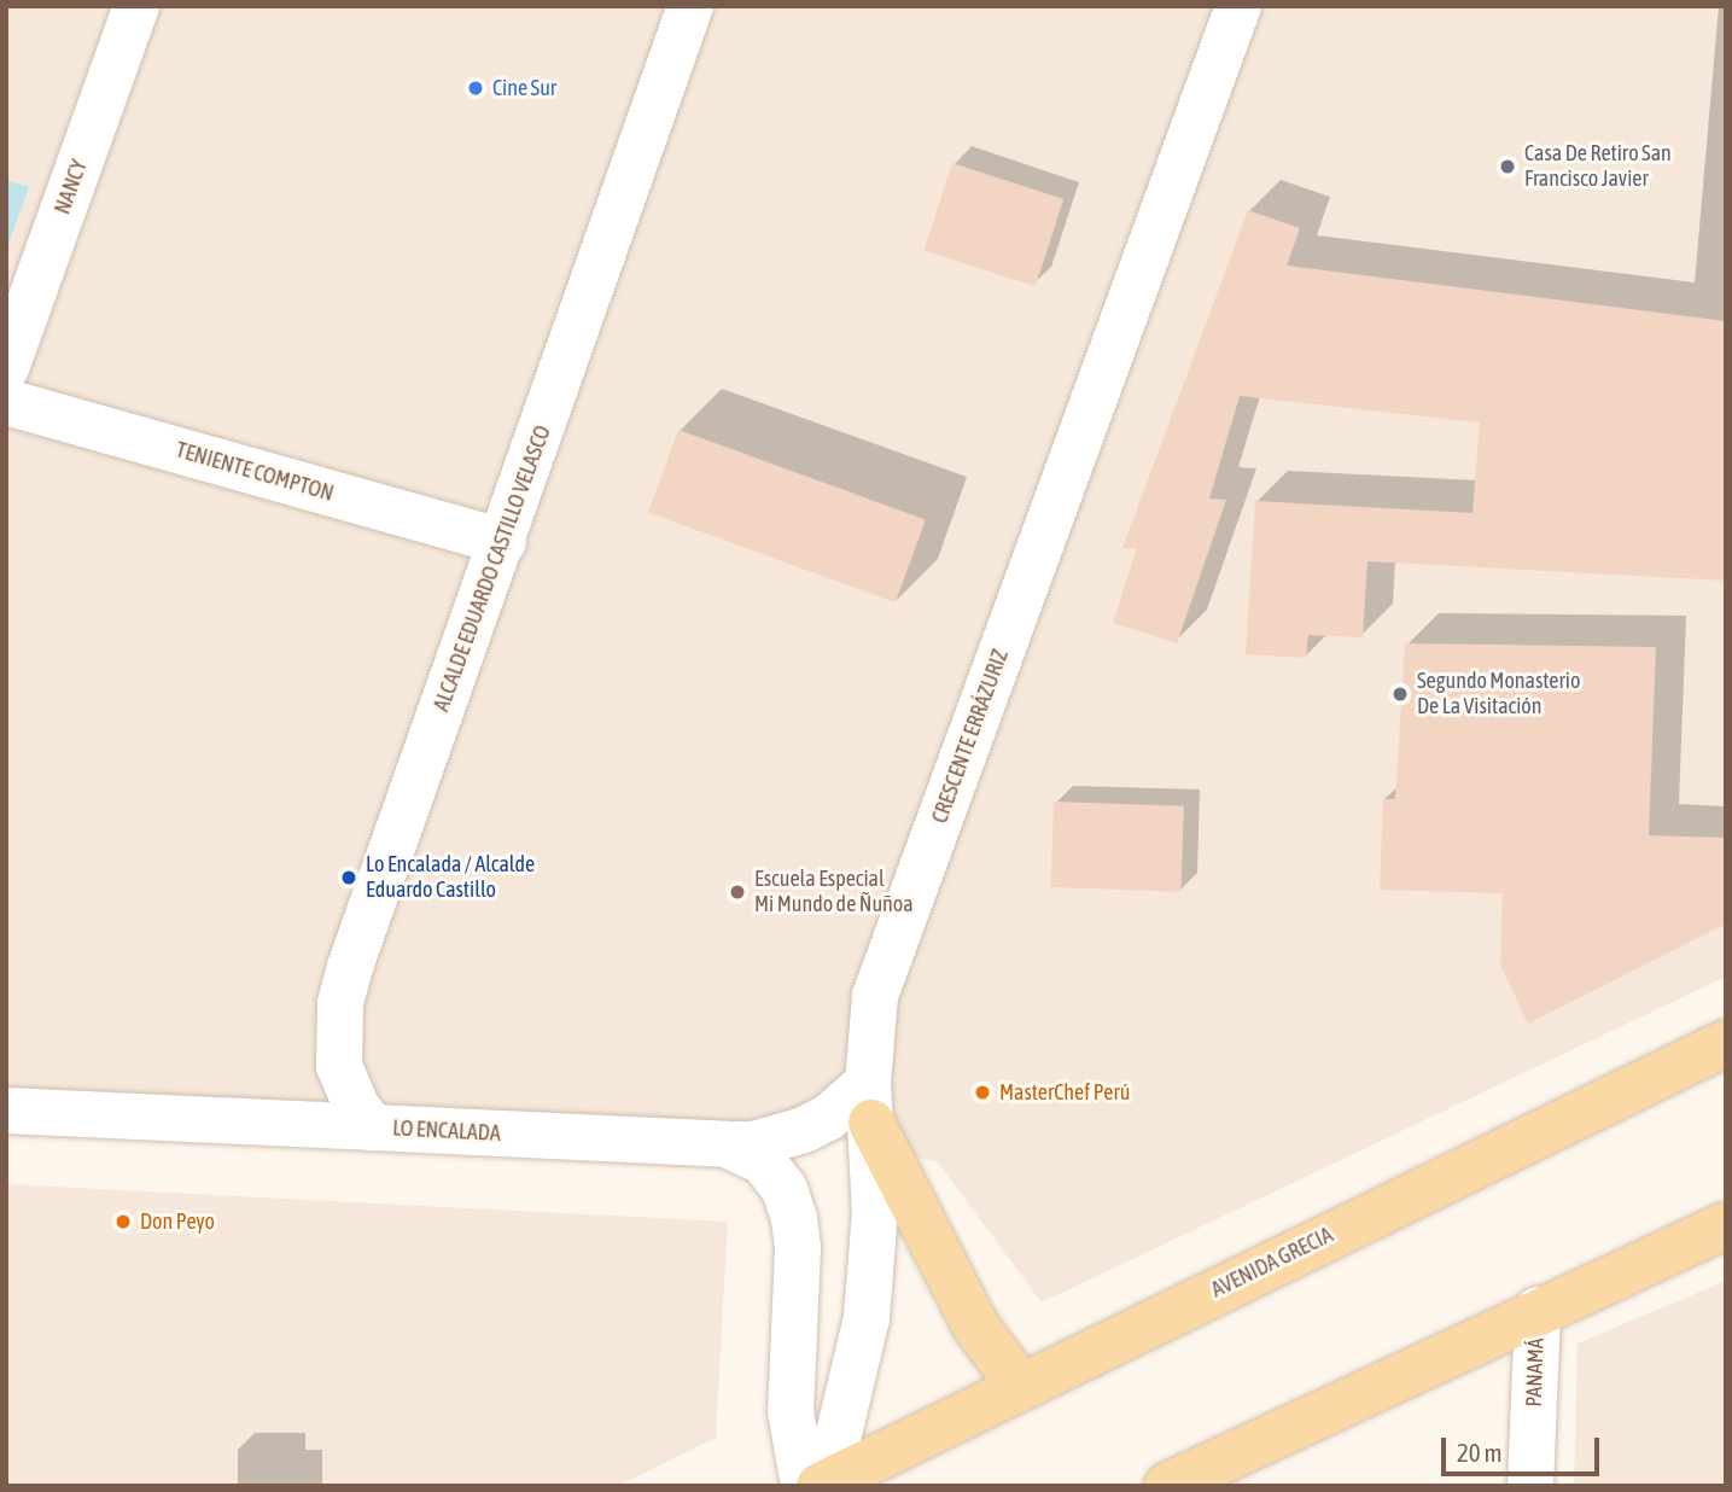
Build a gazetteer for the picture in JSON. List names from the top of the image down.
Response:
{
  "streets": {
    "main road": ["AVENIDA GRECIA"],
    "street": [
      "NANCY",
      "TENIENTE COMPTON",
      "ALCALDE EDUARDO CASTILLO VELASCO",
      "CRESCENTE ERRÁZURIZ",
      "LO ENCALADA",
      "PANAMÁ"
    ]
  },
  "crossings": [
    ["TENIENTE COMPTON", "ALCALDE EDUARDO CASTILLO VELASCO"],
    ["ALCALDE EDUARDO CASTILLO VELASCO", "LO ENCALADA"],
    ["CRESCENTE ERRÁZURIZ", "LO ENCALADA"]
  ],
  "places": [
    "Cine Sur",
    "Casa De Retiro San Francisco Javier",
    "Segundo Monasterio De La Visitación",
    "Lo Encalada / Alcalde Eduardo Castillo",
    "Escuela Especial Mi Mundo de Ñuñoa",
    "MasterChef Perú",
    "Don Peyo"
  ],
  "scale_bar": "20 m"
}
